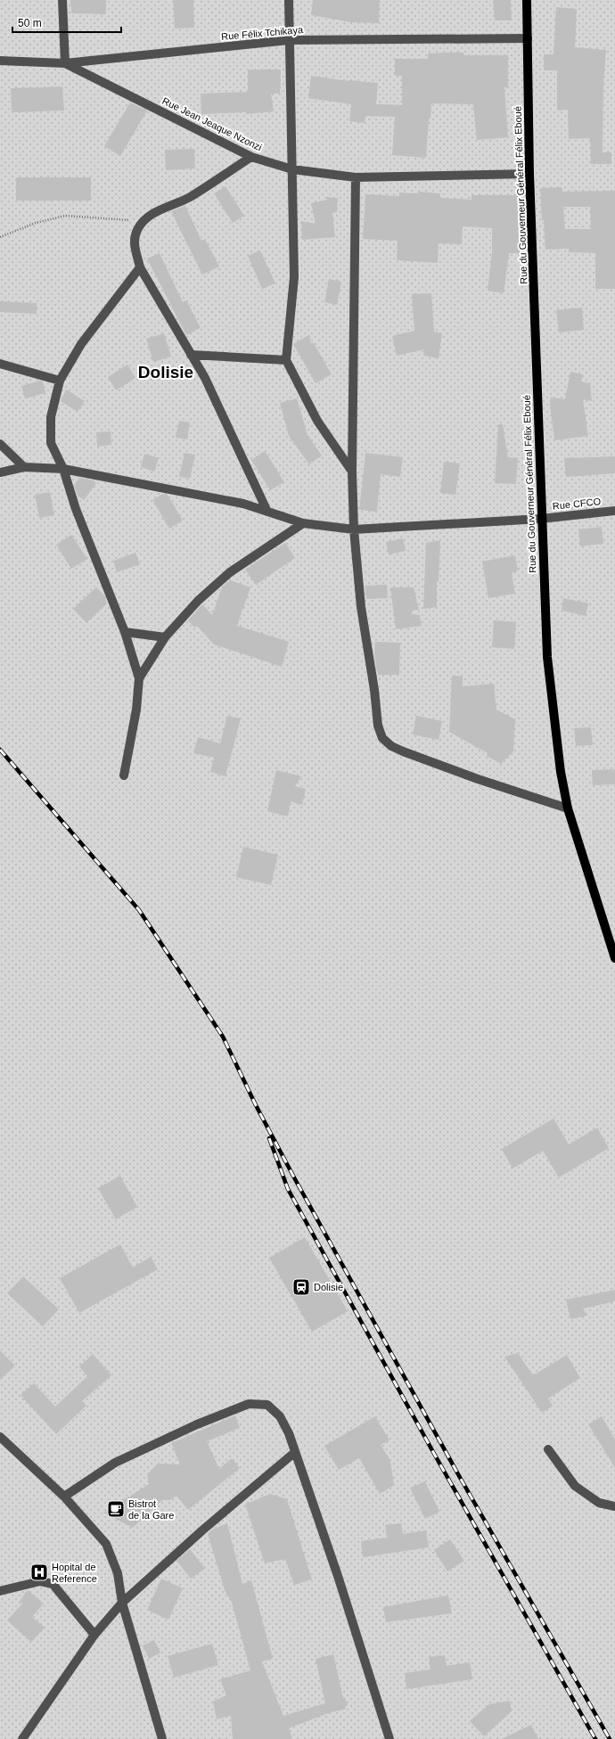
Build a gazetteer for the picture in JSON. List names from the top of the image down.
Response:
{
  "streets": {
    "main road": ["Rue du Gouverneur Général Félix Eboué"],
    "street": ["Rue Félix Tchikaya", "Rue Jean Jeaque Nzonzi", "Rue CFCO"]
  },
  "crossings": [
    ["Rue Félix Tchikaya", "Rue Jean Jeaque Nzonzi"],
    ["Rue Félix Tchikaya", "Rue du Gouverneur Général Félix Eboué"],
    ["Rue Jean Jeaque Nzonzi", "Rue du Gouverneur Général Félix Eboué"],
    ["Rue du Gouverneur Général Félix Eboué", "Rue CFCO"]
  ],
  "districts": ["Dolisie"],
  "places": {
    "station": ["Dolisie"],
    "cafe": ["Bistrot de la Gare"],
    "hospital": ["Hopital de Reference"]
  },
  "scale_bar": "50 m"
}
